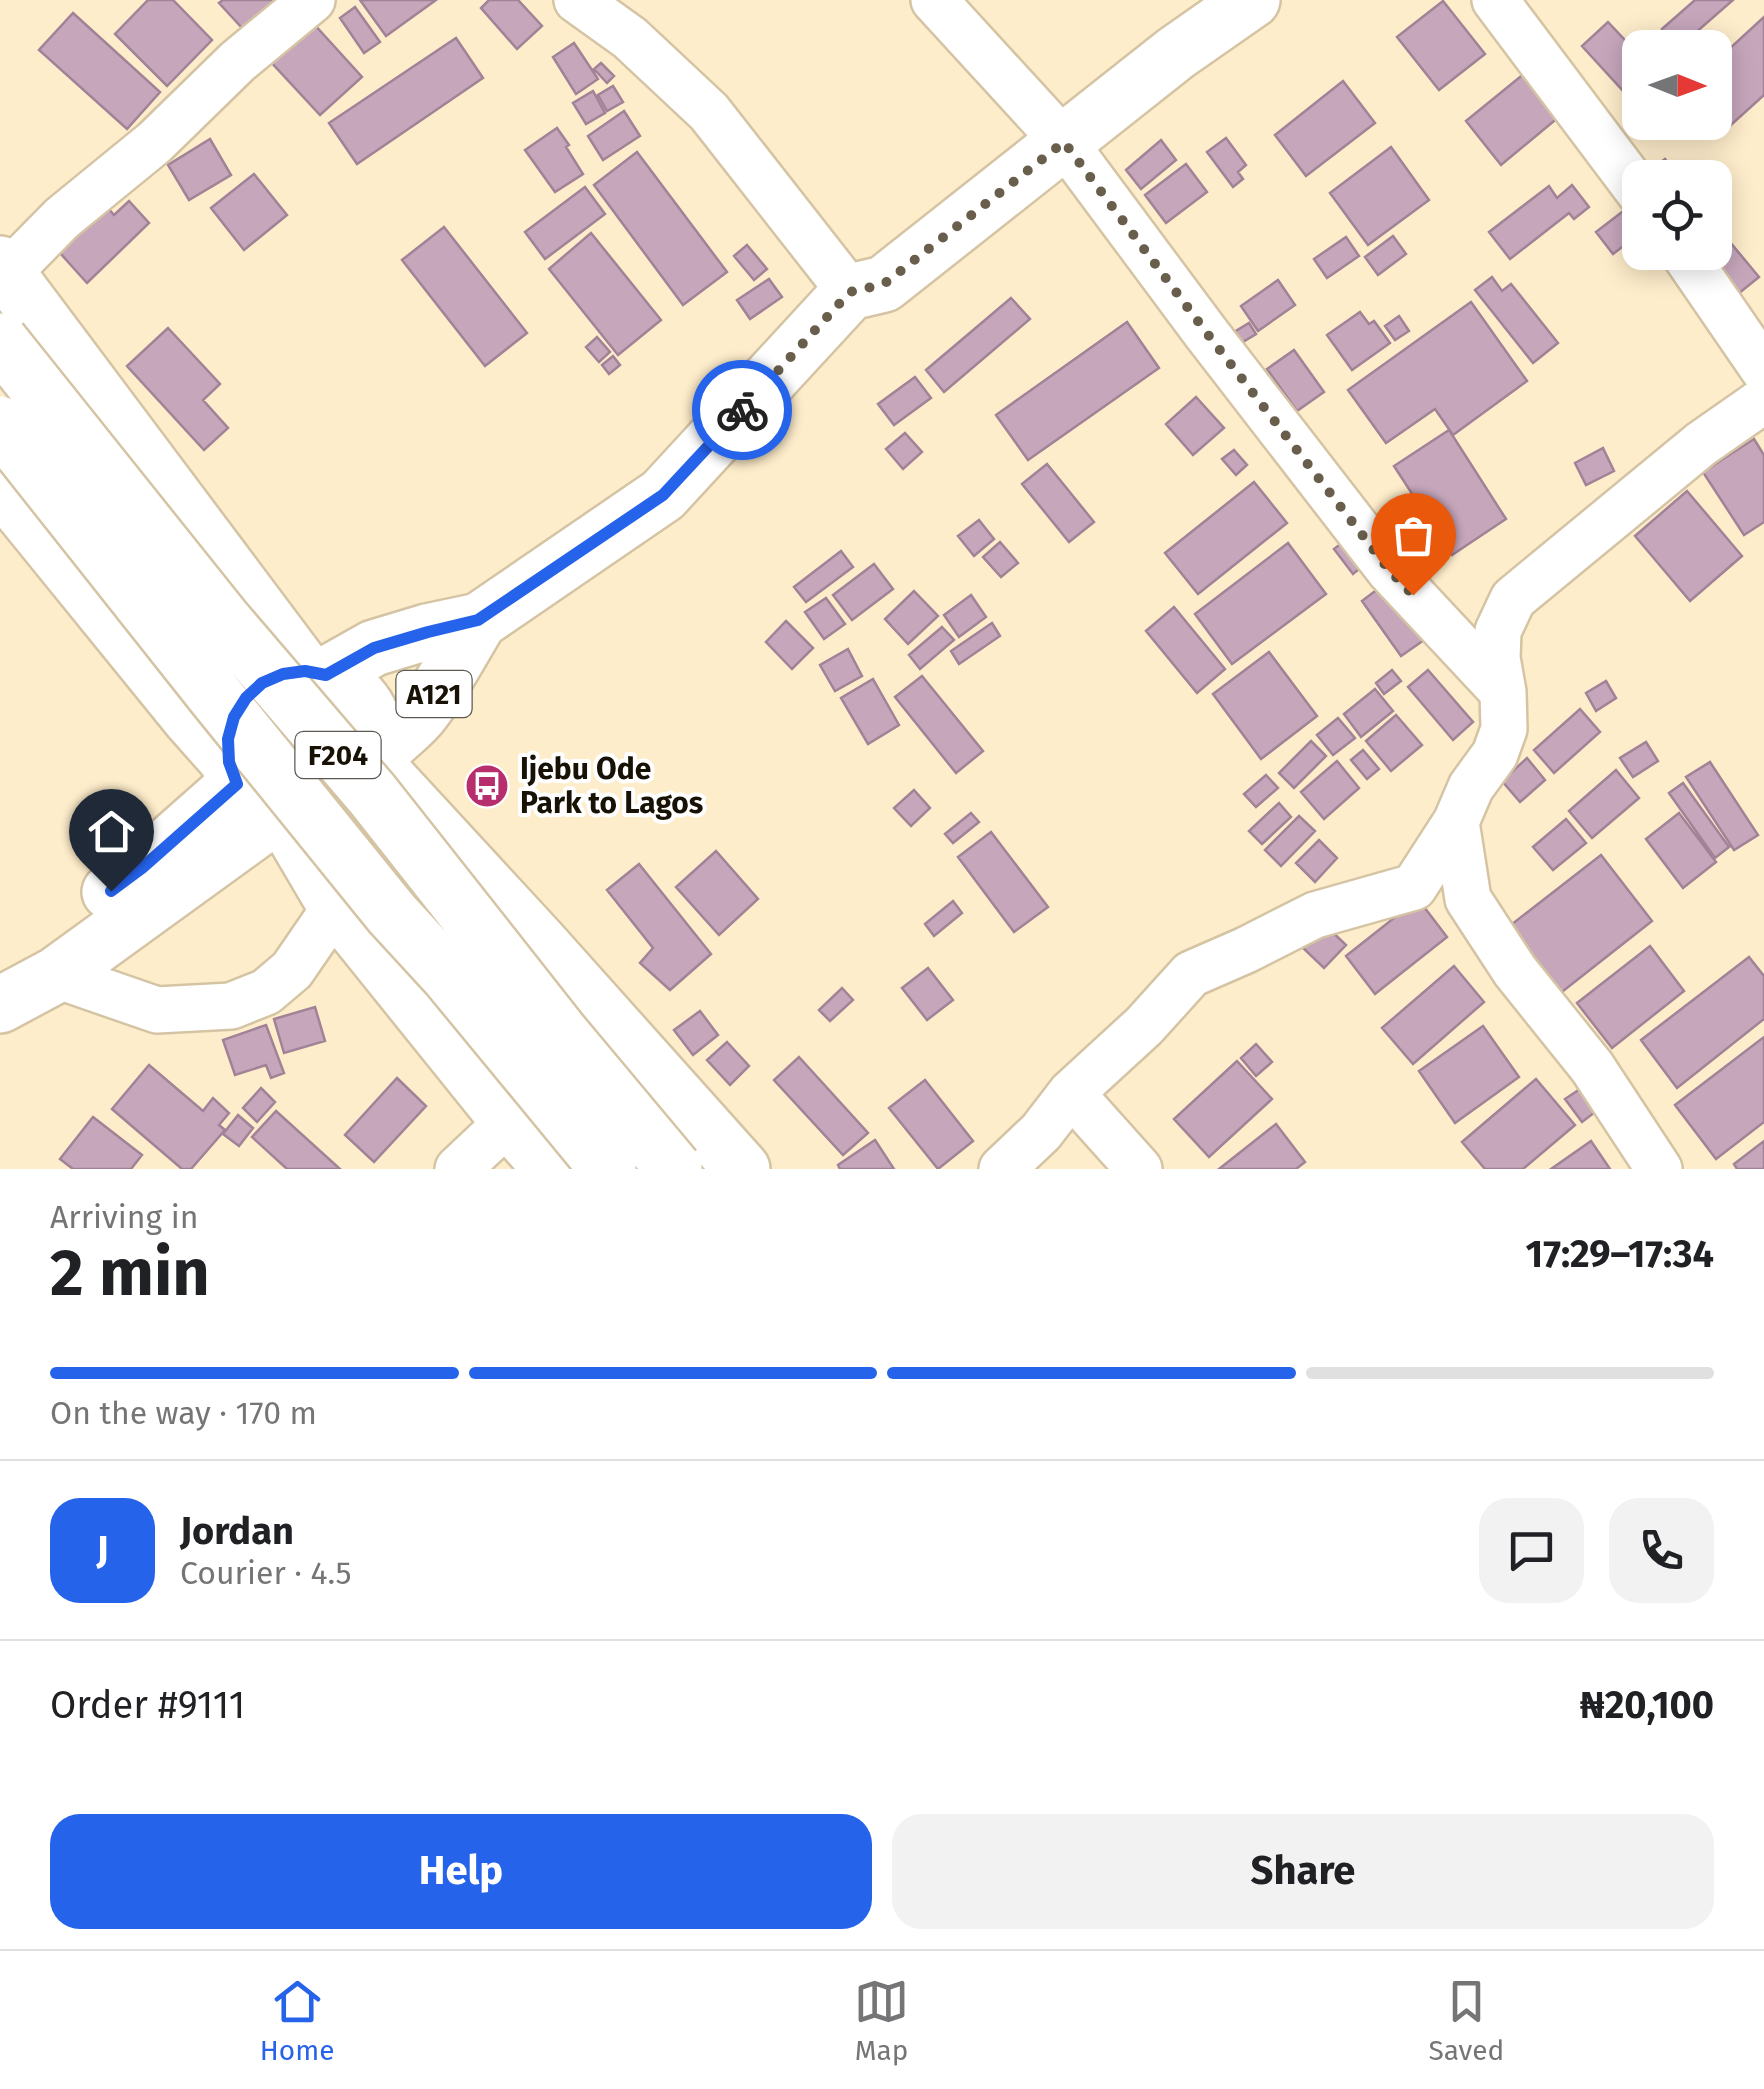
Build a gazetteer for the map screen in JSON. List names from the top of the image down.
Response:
{
  "streets": {
    "main road": ["A121", "F204"]
  },
  "places": {
    "bus stop": ["Ijebu Ode Park to Lagos"]
  },
  "north": "right",
  "page": {
    "heading": ["2 min", "Arriving in", "17:29–17:34"],
    "panel": [
      "Jordan",
      "Courier · 4.5",
      "Order #9111",
      "₦20,100"
    ],
    "bar": "On the way · 170 m",
    "round": "J",
    "buttons": ["Help", "Share"],
    "tabs": ["Home", "Map", "Saved"]
  }
}
